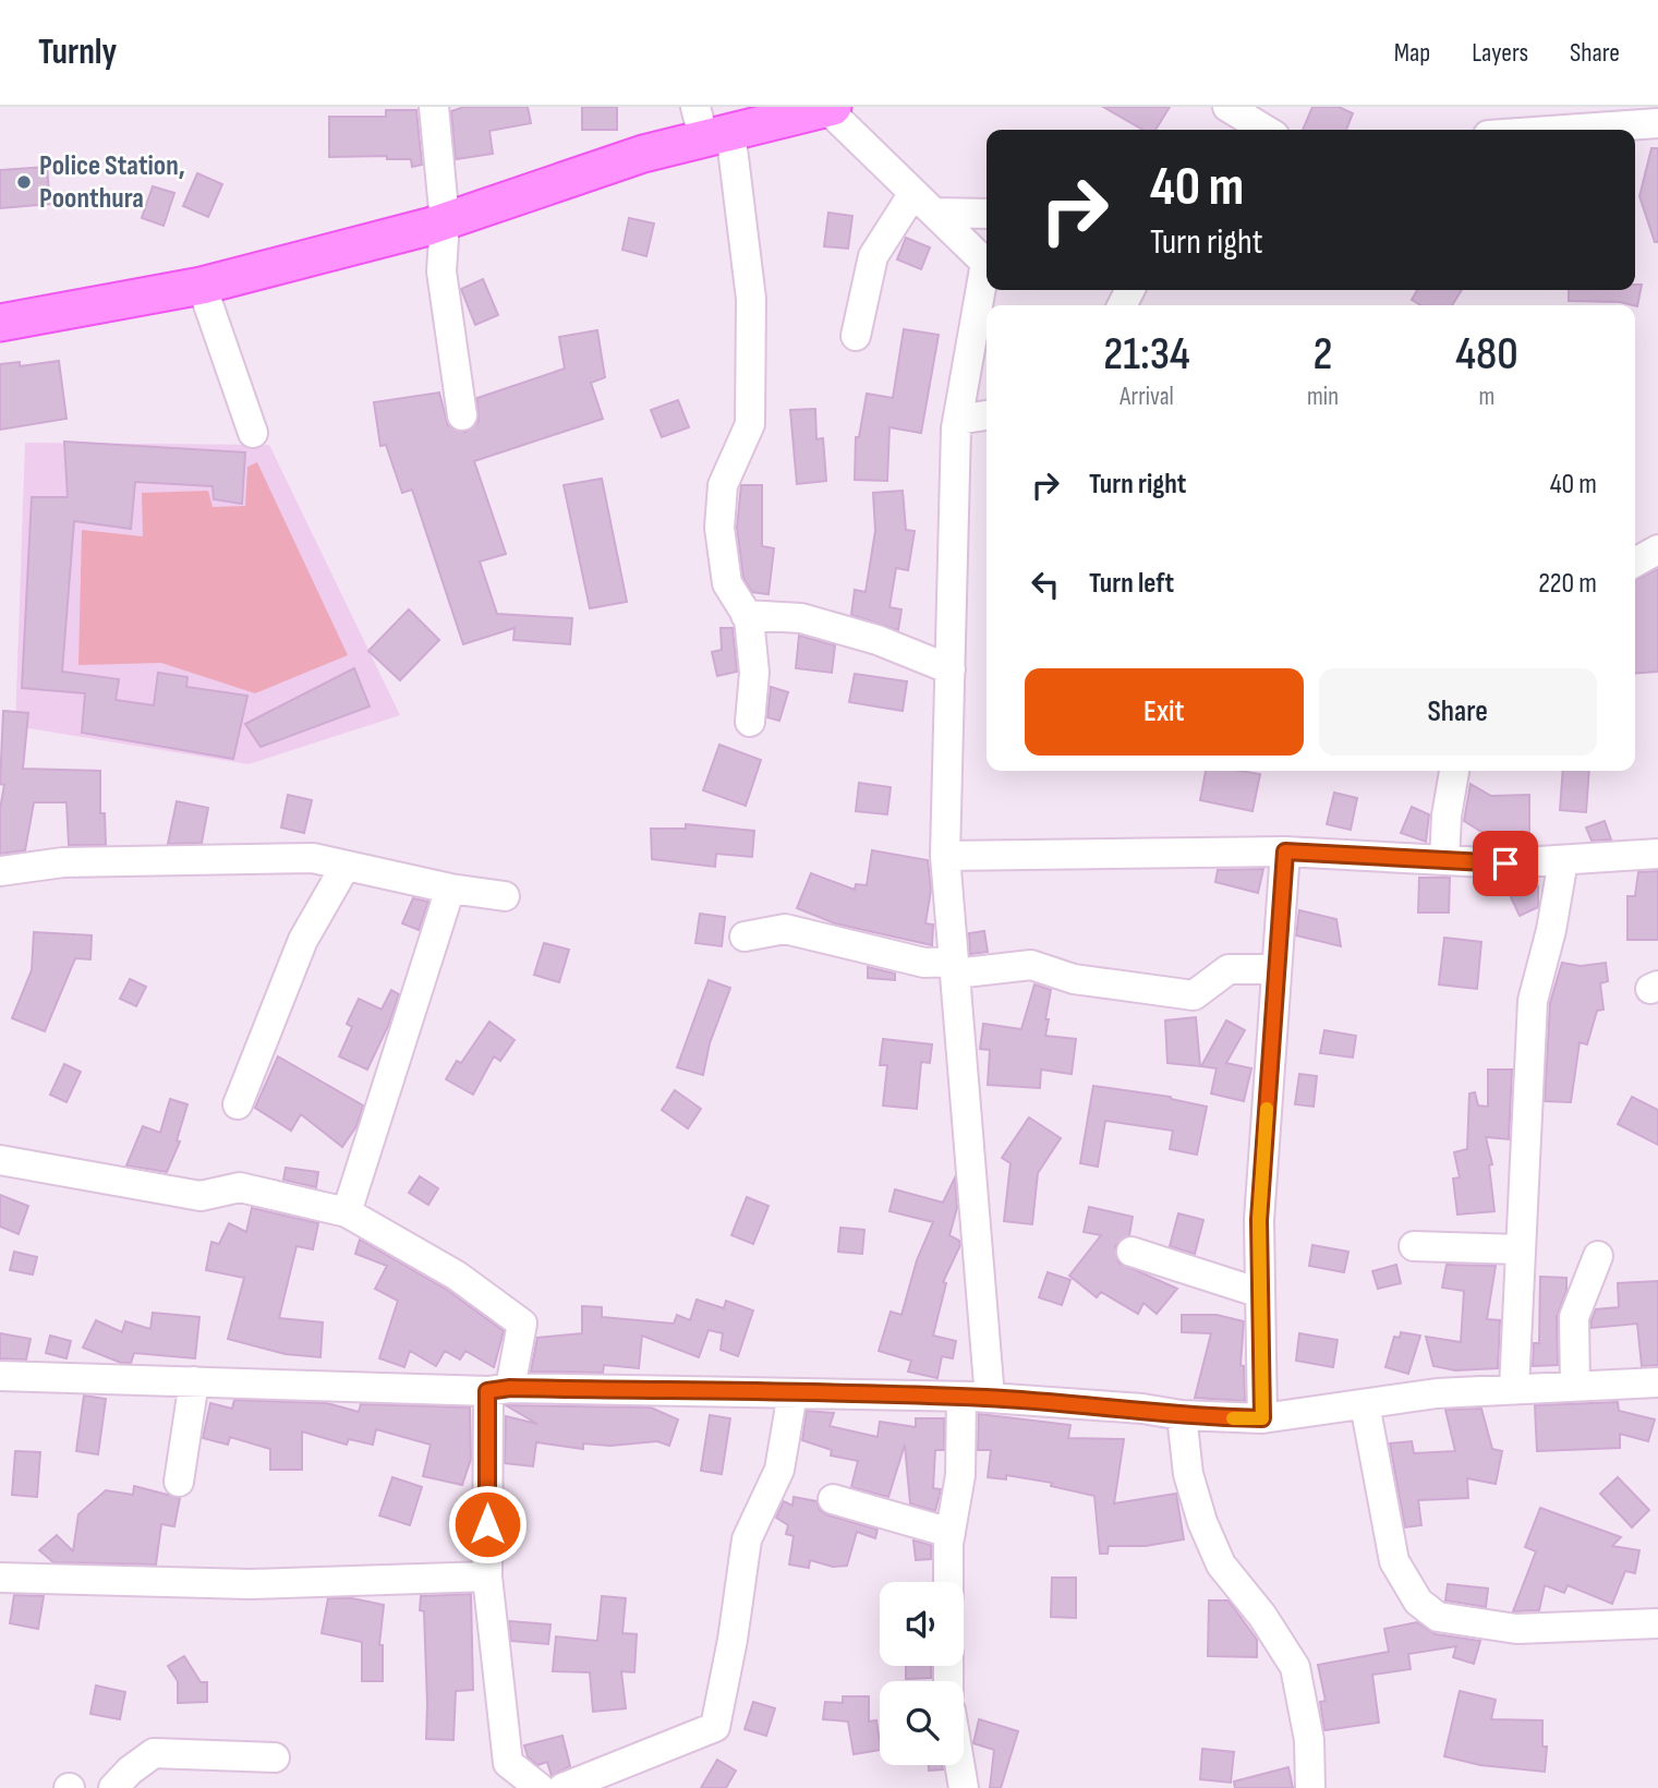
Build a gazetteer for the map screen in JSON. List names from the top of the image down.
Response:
{
  "places": ["Police Station, Poonthura"],
  "page": {
    "header": "Turnly",
    "nav": ["Map", "Layers", "Share"],
    "turn": ["40 m", "Turn right"],
    "eta": [
      "21:34",
      "Arrival",
      "2",
      "min",
      "480",
      "m"
    ],
    "list": [
      {
        "name": "Turn right",
        "value": "40 m"
      },
      {
        "name": "Turn left",
        "value": "220 m"
      }
    ],
    "buttons": ["Exit", "Share"]
  }
}
